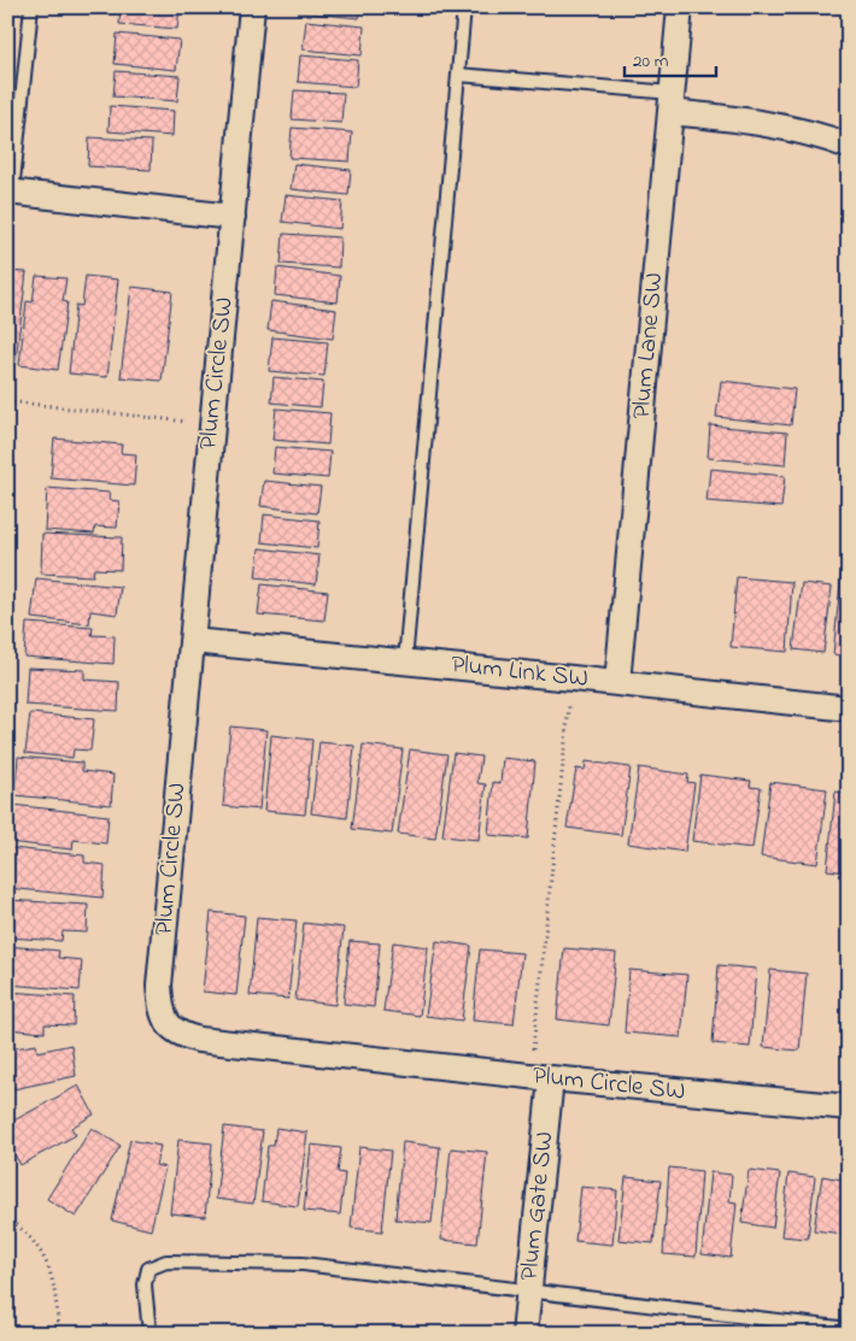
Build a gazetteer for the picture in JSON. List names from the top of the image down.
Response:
{
  "streets": {
    "street": [
      "Plum Lane SW",
      "Plum Circle SW",
      "Plum Link SW",
      "Plum Gate SW"
    ]
  },
  "crossings": [
    ["Plum Lane SW", "Plum Link SW"],
    ["Plum Circle SW", "Plum Link SW"],
    ["Plum Circle SW", "Plum Gate SW"]
  ],
  "scale_bar": "20 m"
}
